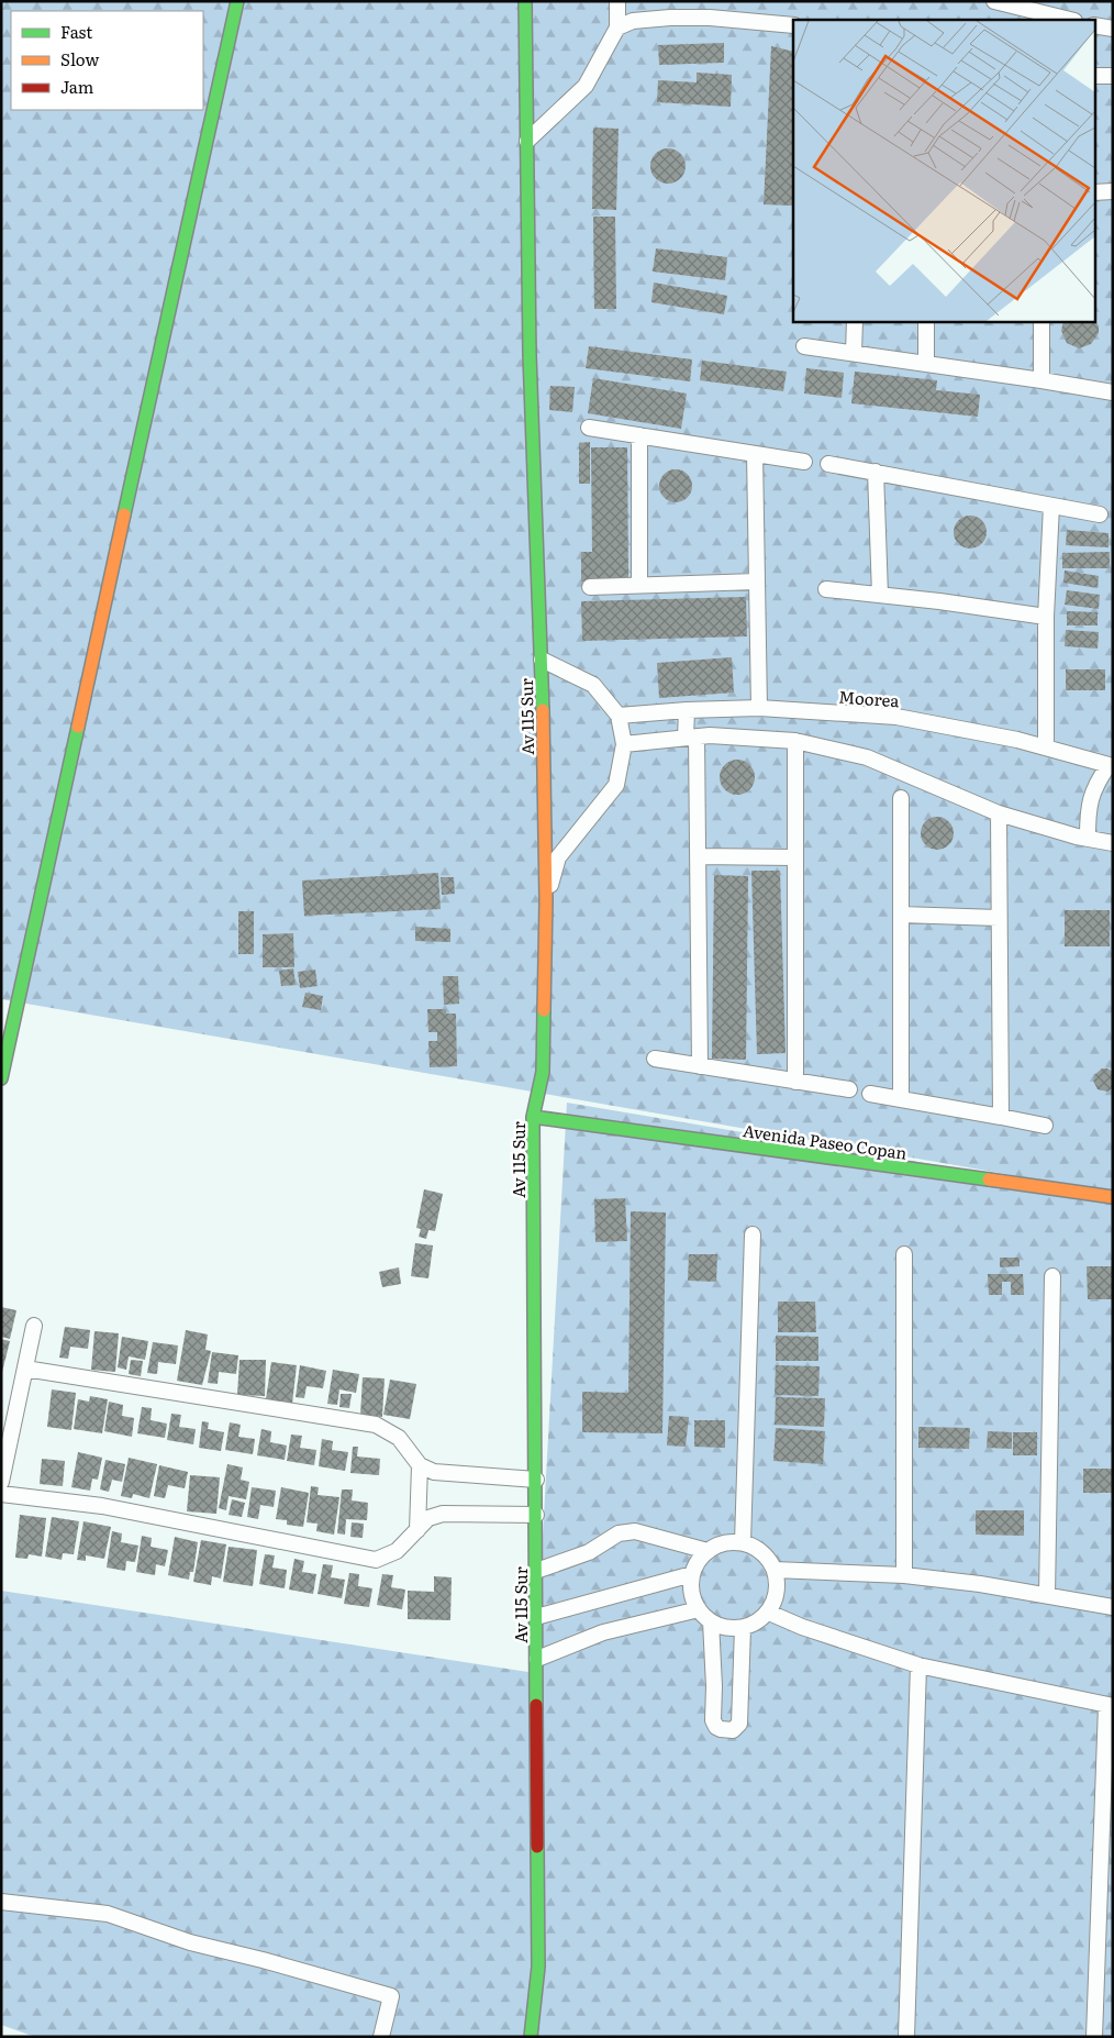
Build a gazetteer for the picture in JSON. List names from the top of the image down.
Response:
{
  "streets": {
    "street": ["Moorea", "Av 115 Sur", "Avenida Paseo Copan"]
  },
  "crossings": [
    ["Av 115 Sur", "Avenida Paseo Copan"]
  ],
  "legend": ["Fast", "Slow", "Jam"]
}
